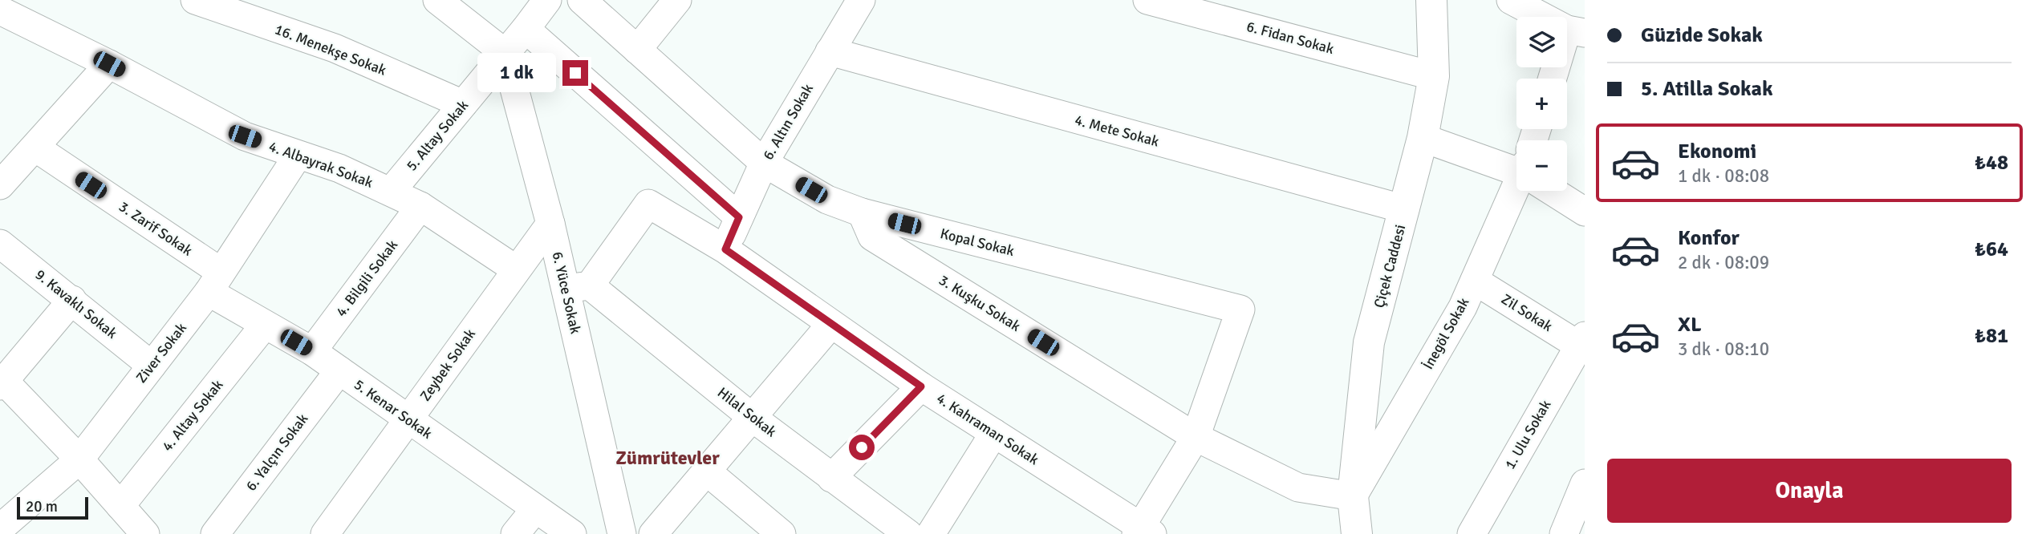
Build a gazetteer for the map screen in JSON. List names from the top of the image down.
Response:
{
  "streets": {
    "main road": ["Çiçek Caddesi"],
    "street": [
      "6. Fidan Sokak",
      "16. Menekşe Sokak",
      "6. Altın Sokak",
      "4. Mete Sokak",
      "5. Altay Sokak",
      "4. Albayrak Sokak",
      "3. Zarif Sokak",
      "Kopal Sokak",
      "4. Bilgili Sokak",
      "6. Yüce Sokak",
      "3. Kuşku Sokak",
      "9. Kavaklı Sokak",
      "Zil Sokak",
      "İnegöl Sokak",
      "Ziver Sokak",
      "Zeybek Sokak",
      "5. Kenar Sokak",
      "Hilal Sokak",
      "4. Altay Sokak",
      "4. Kahraman Sokak",
      "1. Ulu Sokak",
      "6. Yalçın Sokak"
    ]
  },
  "crossings": [
    ["6. Fidan Sokak", "Çiçek Caddesi"],
    ["16. Menekşe Sokak", "5. Altay Sokak"],
    ["6. Altın Sokak", "4. Mete Sokak"],
    ["6. Altın Sokak", "Kopal Sokak"],
    ["6. Altın Sokak", "4. Kahraman Sokak"],
    ["4. Mete Sokak", "Çiçek Caddesi"],
    ["5. Altay Sokak", "4. Albayrak Sokak"],
    ["5. Altay Sokak", "6. Yüce Sokak"],
    ["4. Albayrak Sokak", "4. Bilgili Sokak"],
    ["4. Albayrak Sokak", "Ziver Sokak"],
    ["4. Albayrak Sokak", "Zeybek Sokak"],
    ["3. Zarif Sokak", "Ziver Sokak"],
    ["3. Zarif Sokak", "5. Kenar Sokak"],
    ["Kopal Sokak", "3. Kuşku Sokak"],
    ["Çiçek Caddesi", "3. Kuşku Sokak"],
    ["Çiçek Caddesi", "İnegöl Sokak"],
    ["4. Bilgili Sokak", "5. Kenar Sokak"],
    ["6. Yüce Sokak", "Zeybek Sokak"],
    ["6. Yüce Sokak", "Hilal Sokak"],
    ["6. Yüce Sokak", "4. Kahraman Sokak"],
    ["3. Kuşku Sokak", "İnegöl Sokak"],
    ["9. Kavaklı Sokak", "Ziver Sokak"],
    ["Zil Sokak", "İnegöl Sokak"],
    ["Zil Sokak", "1. Ulu Sokak"],
    ["Ziver Sokak", "5. Kenar Sokak"],
    ["Zeybek Sokak", "5. Kenar Sokak"],
    ["5. Kenar Sokak", "4. Altay Sokak"],
    ["5. Kenar Sokak", "6. Yalçın Sokak"],
    ["Hilal Sokak", "4. Kahraman Sokak"]
  ],
  "districts": ["Zümrütevler"],
  "scale_bar": "20 m",
  "page": {
    "banner": ["Güzide Sokak", "5. Atilla Sokak"],
    "map_buttons": ["+", "−"],
    "bubble": "1 dk",
    "list": [
      {
        "name": "Ekonomi",
        "note": "1 dk · 08:08",
        "value": "₺48"
      },
      {
        "name": "Konfor",
        "note": "2 dk · 08:09",
        "value": "₺64"
      },
      {
        "name": "XL",
        "note": "3 dk · 08:10",
        "value": "₺81"
      }
    ],
    "buttons": "Onayla",
    "scale": "20 m"
  }
}
